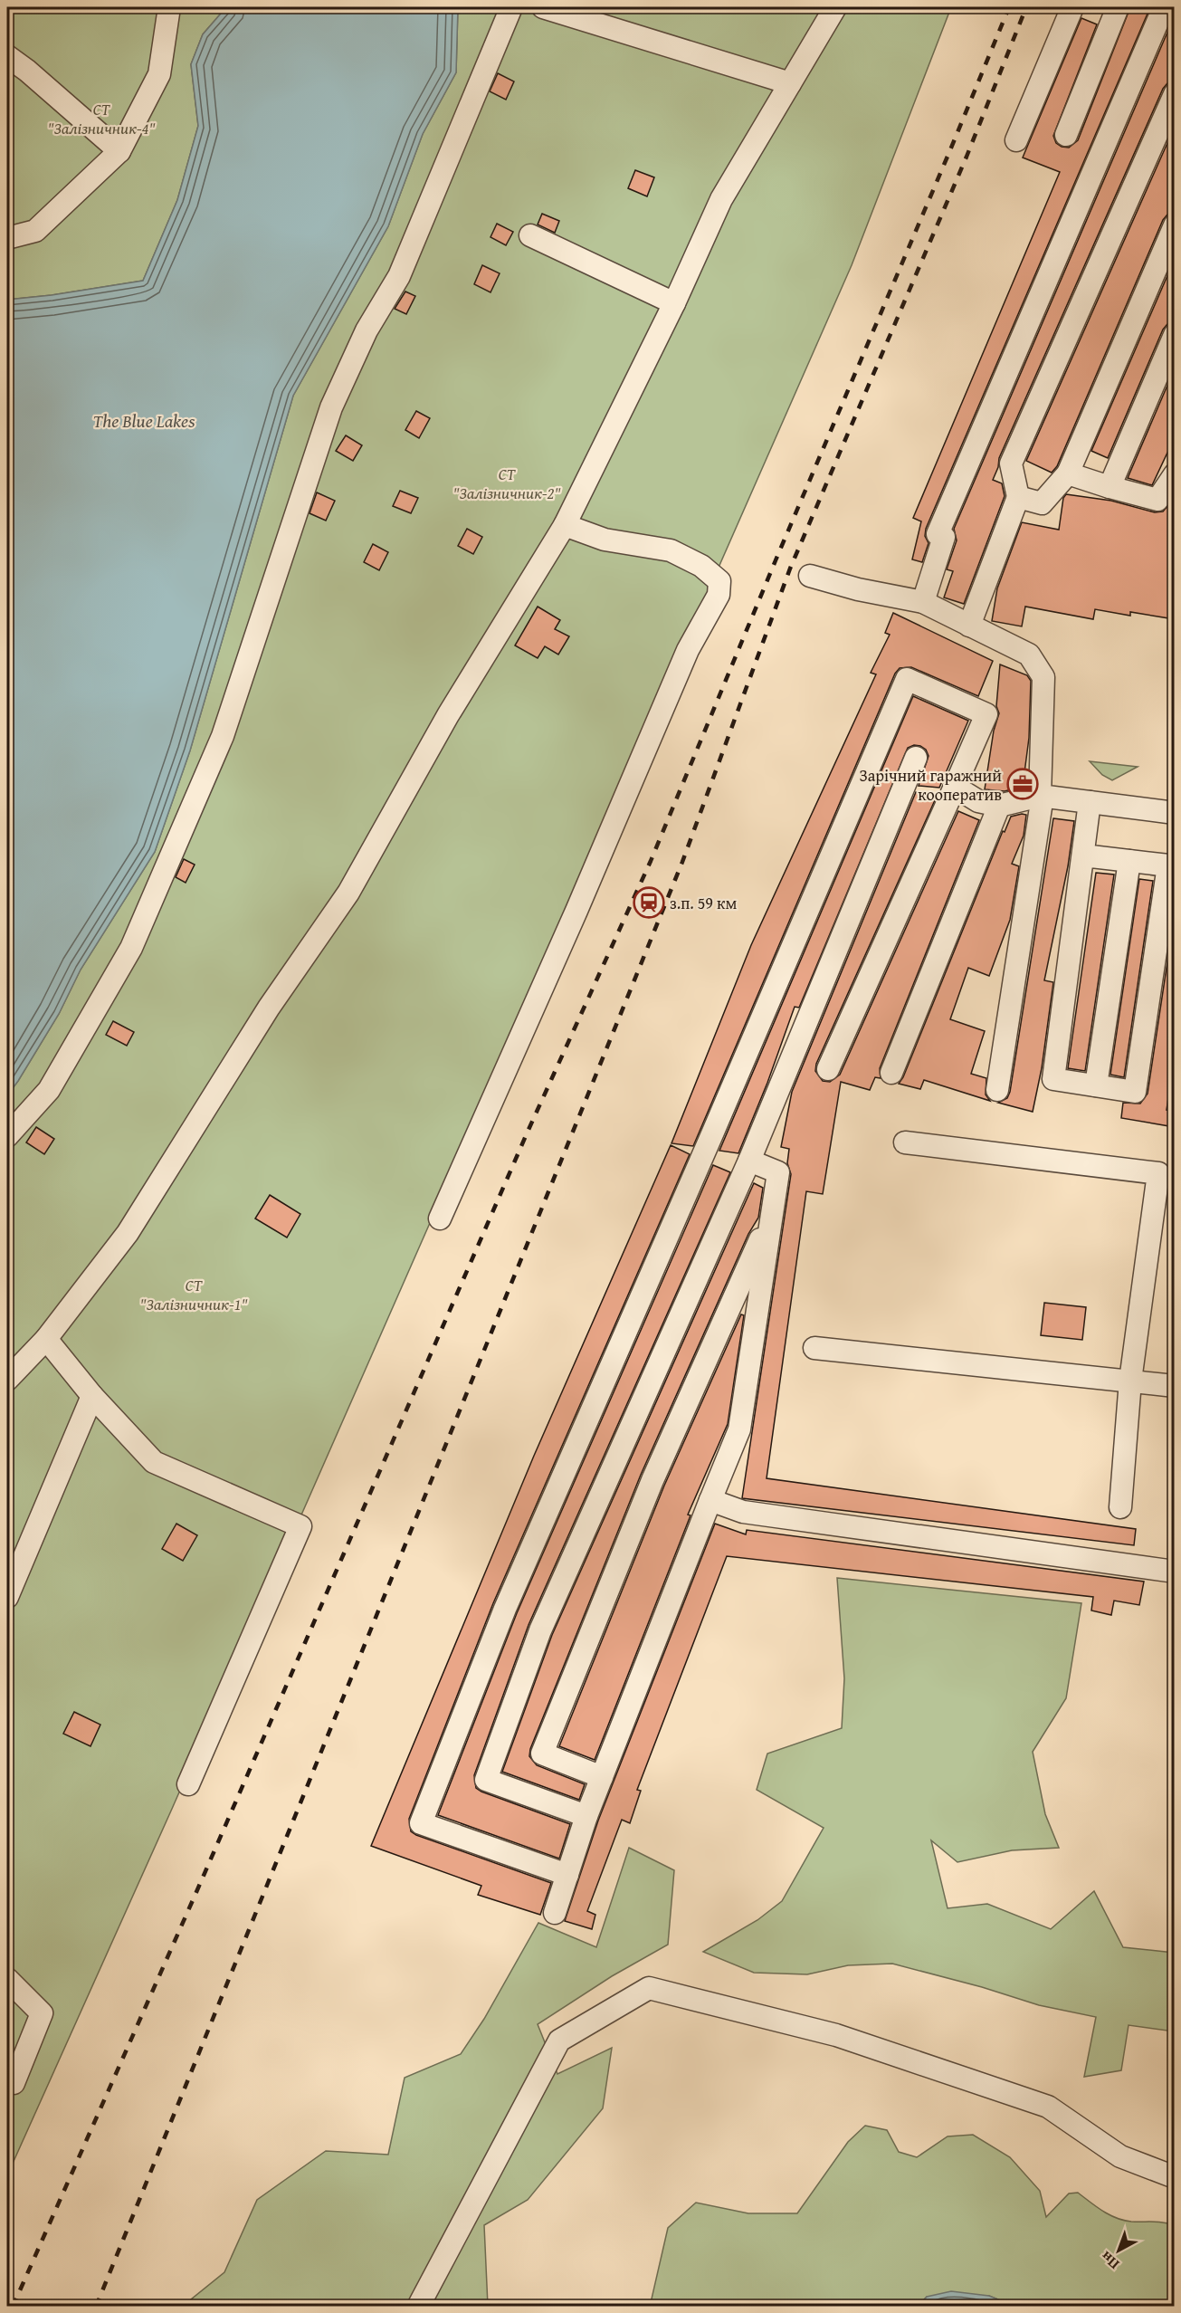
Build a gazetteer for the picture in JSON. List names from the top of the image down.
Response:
{
  "water": ["The Blue Lakes"],
  "parks": ["СТ \"Залізничник-4\"", "СТ \"Залізничник-2\"", "СТ \"Залізничник-1\""],
  "places": {
    "office": ["Зарічний гаражний кооператив"],
    "station": ["з.п. 59 км"]
  },
  "north": "bottom left"
}
